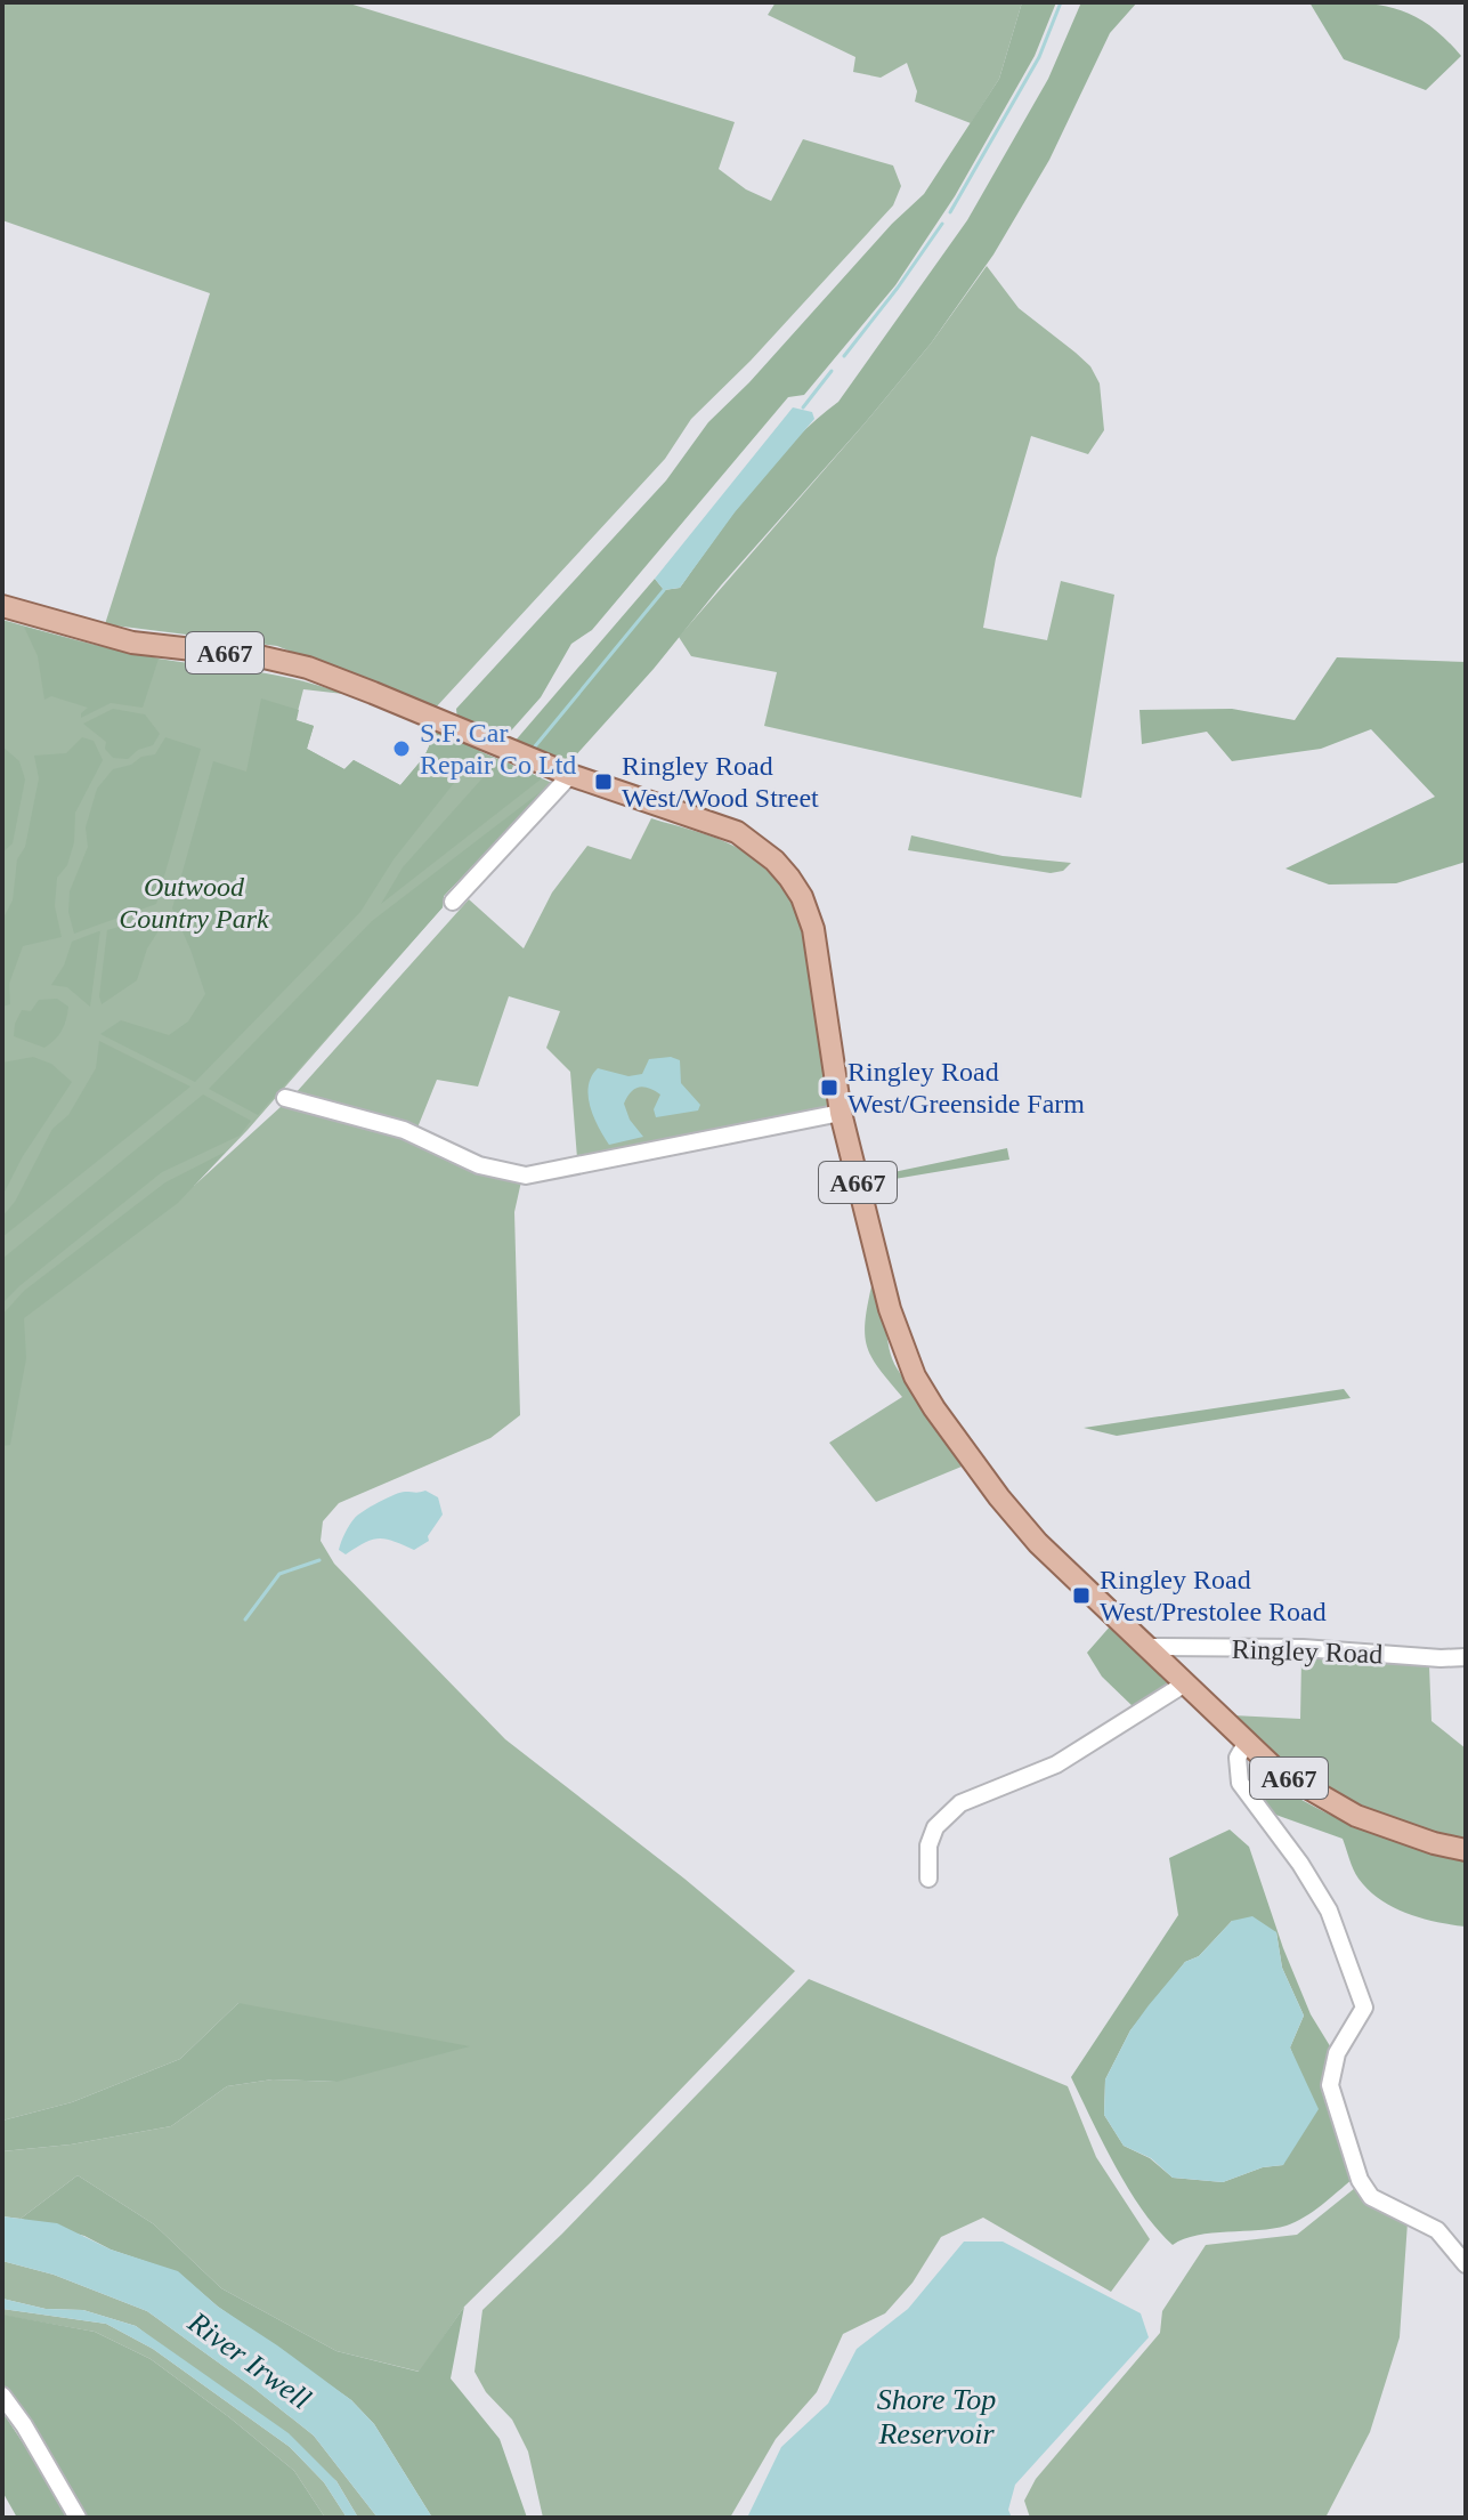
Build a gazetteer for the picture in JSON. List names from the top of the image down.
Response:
{
  "streets": {
    "main road": ["A667"],
    "street": ["Ringley Road"]
  },
  "crossings": [
    ["A667", "Ringley Road"]
  ],
  "water": ["River Irwell", "Shore Top Reservoir"],
  "parks": ["Outwood Country Park"],
  "places": {
    "other": ["S.F. Car Repair Co Ltd"],
    "transit": ["Ringley Road West/Wood Street", "Ringley Road West/Greenside Farm", "Ringley Road West/Prestolee Road"]
  }
}
